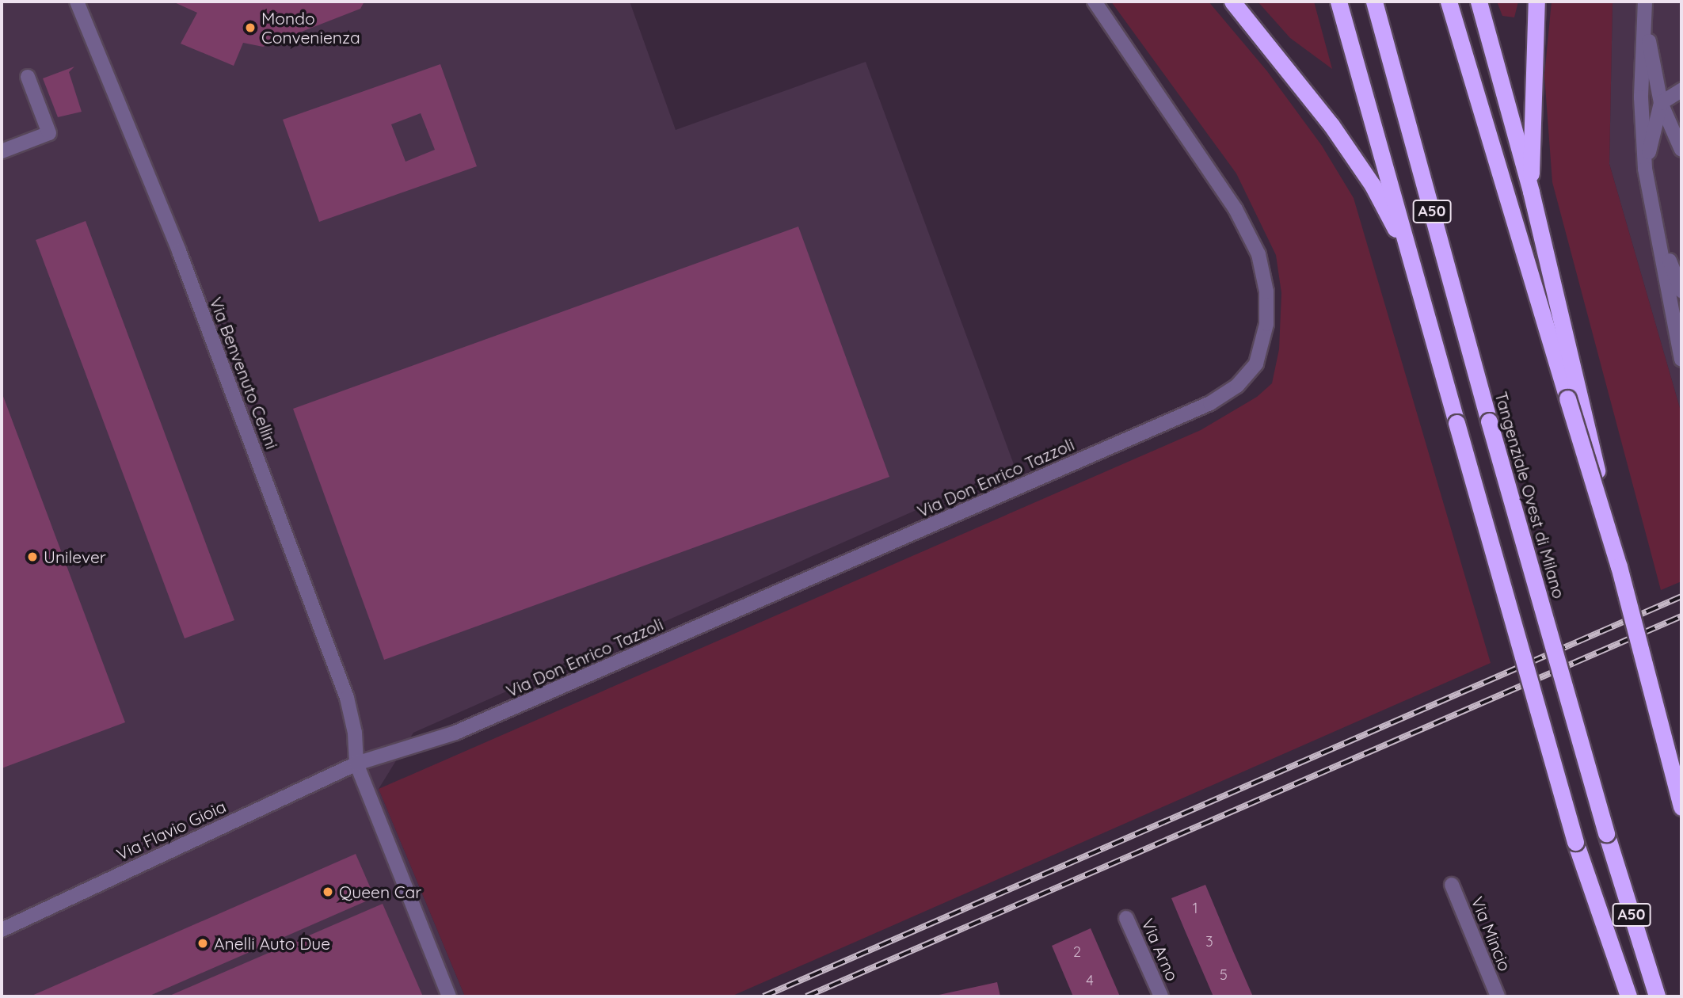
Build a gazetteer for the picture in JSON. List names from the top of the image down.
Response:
{
  "streets": {
    "highway": ["A50", "Tangenziale Ovest di Milano"],
    "street": [
      "Via Benvenuto Cellini",
      "Via Don Enrico Tazzoli",
      "Via Flavio Gioia",
      "Via Mincio",
      "Via Arno"
    ]
  },
  "crossings": [
    ["Via Benvenuto Cellini", "Via Don Enrico Tazzoli"],
    ["Via Benvenuto Cellini", "Via Flavio Gioia"],
    ["Via Don Enrico Tazzoli", "Via Flavio Gioia"]
  ],
  "places": [
    "Mondo Convenienza",
    "Unilever",
    "Queen Car",
    "Anelli Auto Due"
  ],
  "house_numbers": [
    "1",
    "3",
    "2",
    "5",
    "4"
  ]
}
